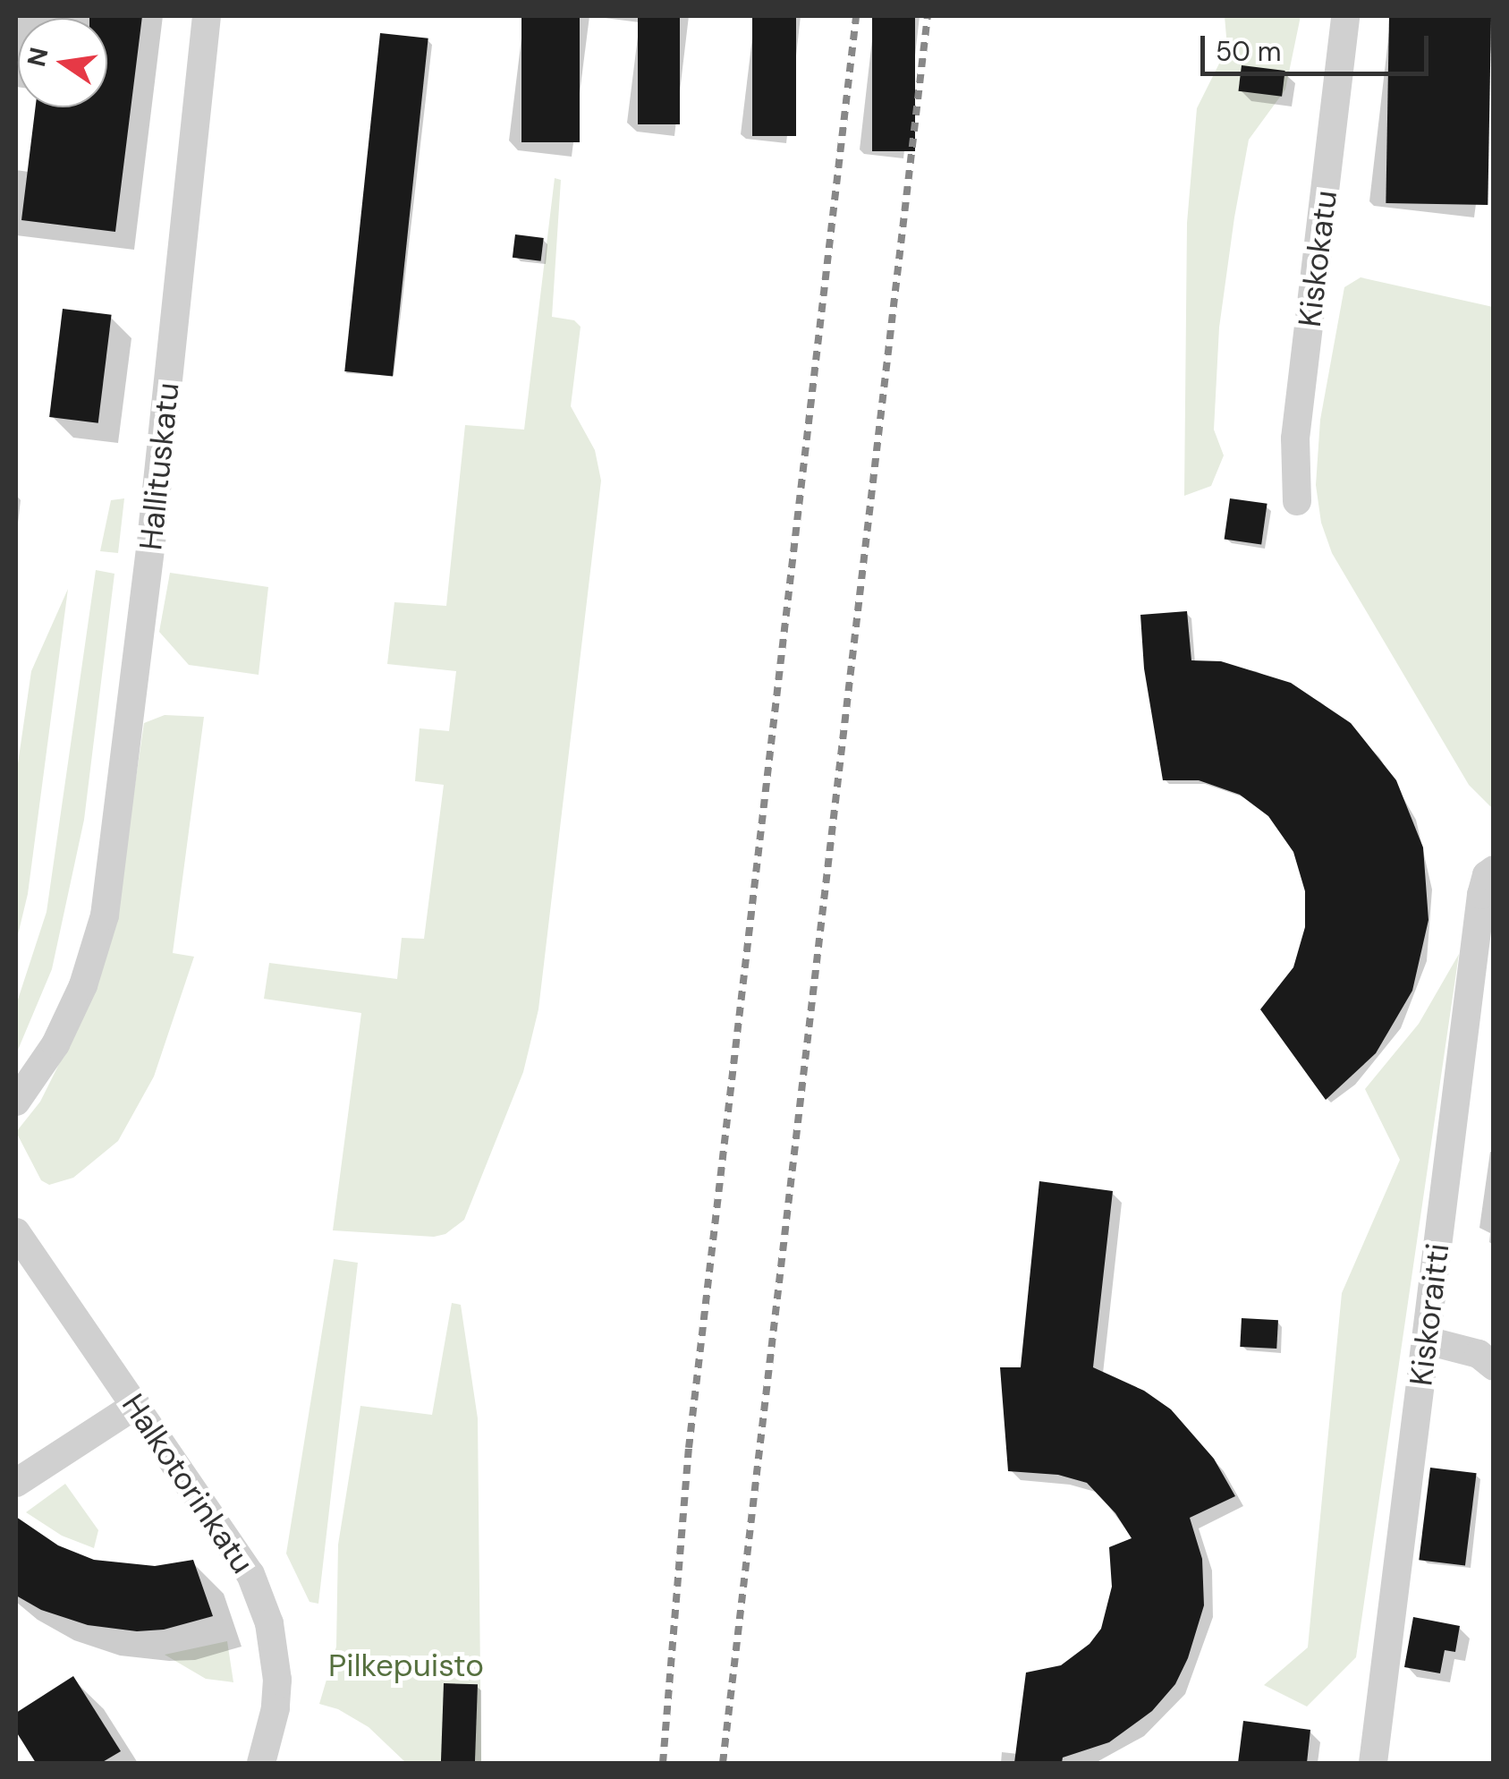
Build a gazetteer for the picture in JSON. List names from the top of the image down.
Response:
{
  "streets": {
    "street": [
      "Kiskokatu",
      "Hallituskatu",
      "Kiskoraitti",
      "Halkotorinkatu"
    ]
  },
  "parks": ["Pilkepuisto"],
  "scale_bar": "50 m",
  "north": "left"
}
